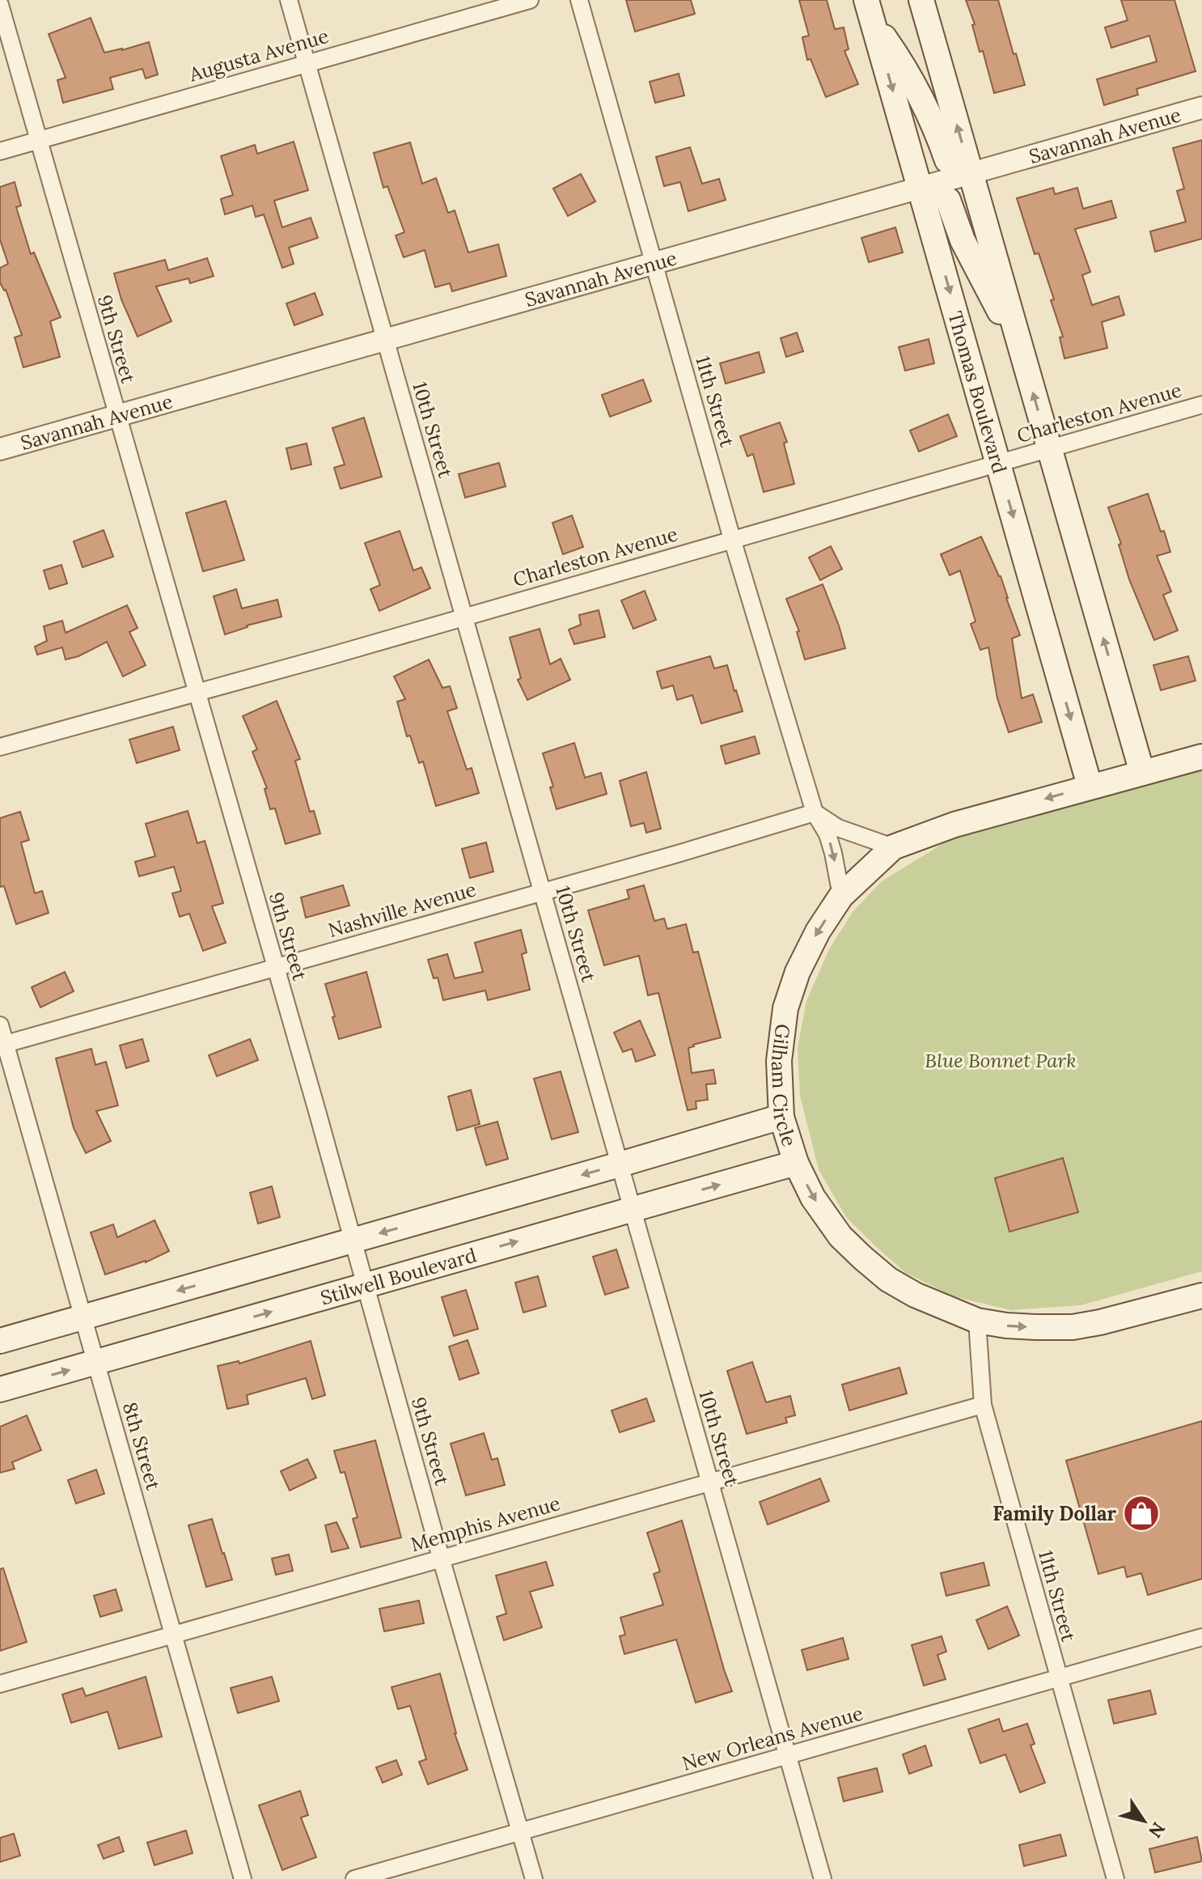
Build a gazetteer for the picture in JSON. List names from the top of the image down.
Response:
{
  "streets": {
    "main road": ["Thomas Boulevard", "Gilham Circle", "Stilwell Boulevard"],
    "street": [
      "Augusta Avenue",
      "Savannah Avenue",
      "9th Street",
      "11th Street",
      "Charleston Avenue",
      "10th Street",
      "Nashville Avenue",
      "8th Street",
      "Memphis Avenue",
      "New Orleans Avenue"
    ]
  },
  "crossings": [
    ["Augusta Avenue", "9th Street"],
    ["Augusta Avenue", "10th Street"],
    ["Savannah Avenue", "9th Street"],
    ["Savannah Avenue", "Thomas Boulevard"],
    ["Savannah Avenue", "11th Street"],
    ["Savannah Avenue", "10th Street"],
    ["9th Street", "Charleston Avenue"],
    ["9th Street", "Nashville Avenue"],
    ["9th Street", "Stilwell Boulevard"],
    ["9th Street", "Memphis Avenue"],
    ["9th Street", "New Orleans Avenue"],
    ["Thomas Boulevard", "Charleston Avenue"],
    ["Thomas Boulevard", "Gilham Circle"],
    ["11th Street", "Charleston Avenue"],
    ["11th Street", "Nashville Avenue"],
    ["11th Street", "Gilham Circle"],
    ["11th Street", "Memphis Avenue"],
    ["11th Street", "New Orleans Avenue"],
    ["Charleston Avenue", "10th Street"],
    ["10th Street", "Nashville Avenue"],
    ["10th Street", "Stilwell Boulevard"],
    ["10th Street", "Memphis Avenue"],
    ["10th Street", "New Orleans Avenue"],
    ["Nashville Avenue", "8th Street"],
    ["Gilham Circle", "Stilwell Boulevard"],
    ["Stilwell Boulevard", "8th Street"],
    ["8th Street", "Memphis Avenue"]
  ],
  "parks": ["Blue Bonnet Park"],
  "places": {
    "shop": ["Family Dollar"]
  },
  "north": "bottom right"
}
